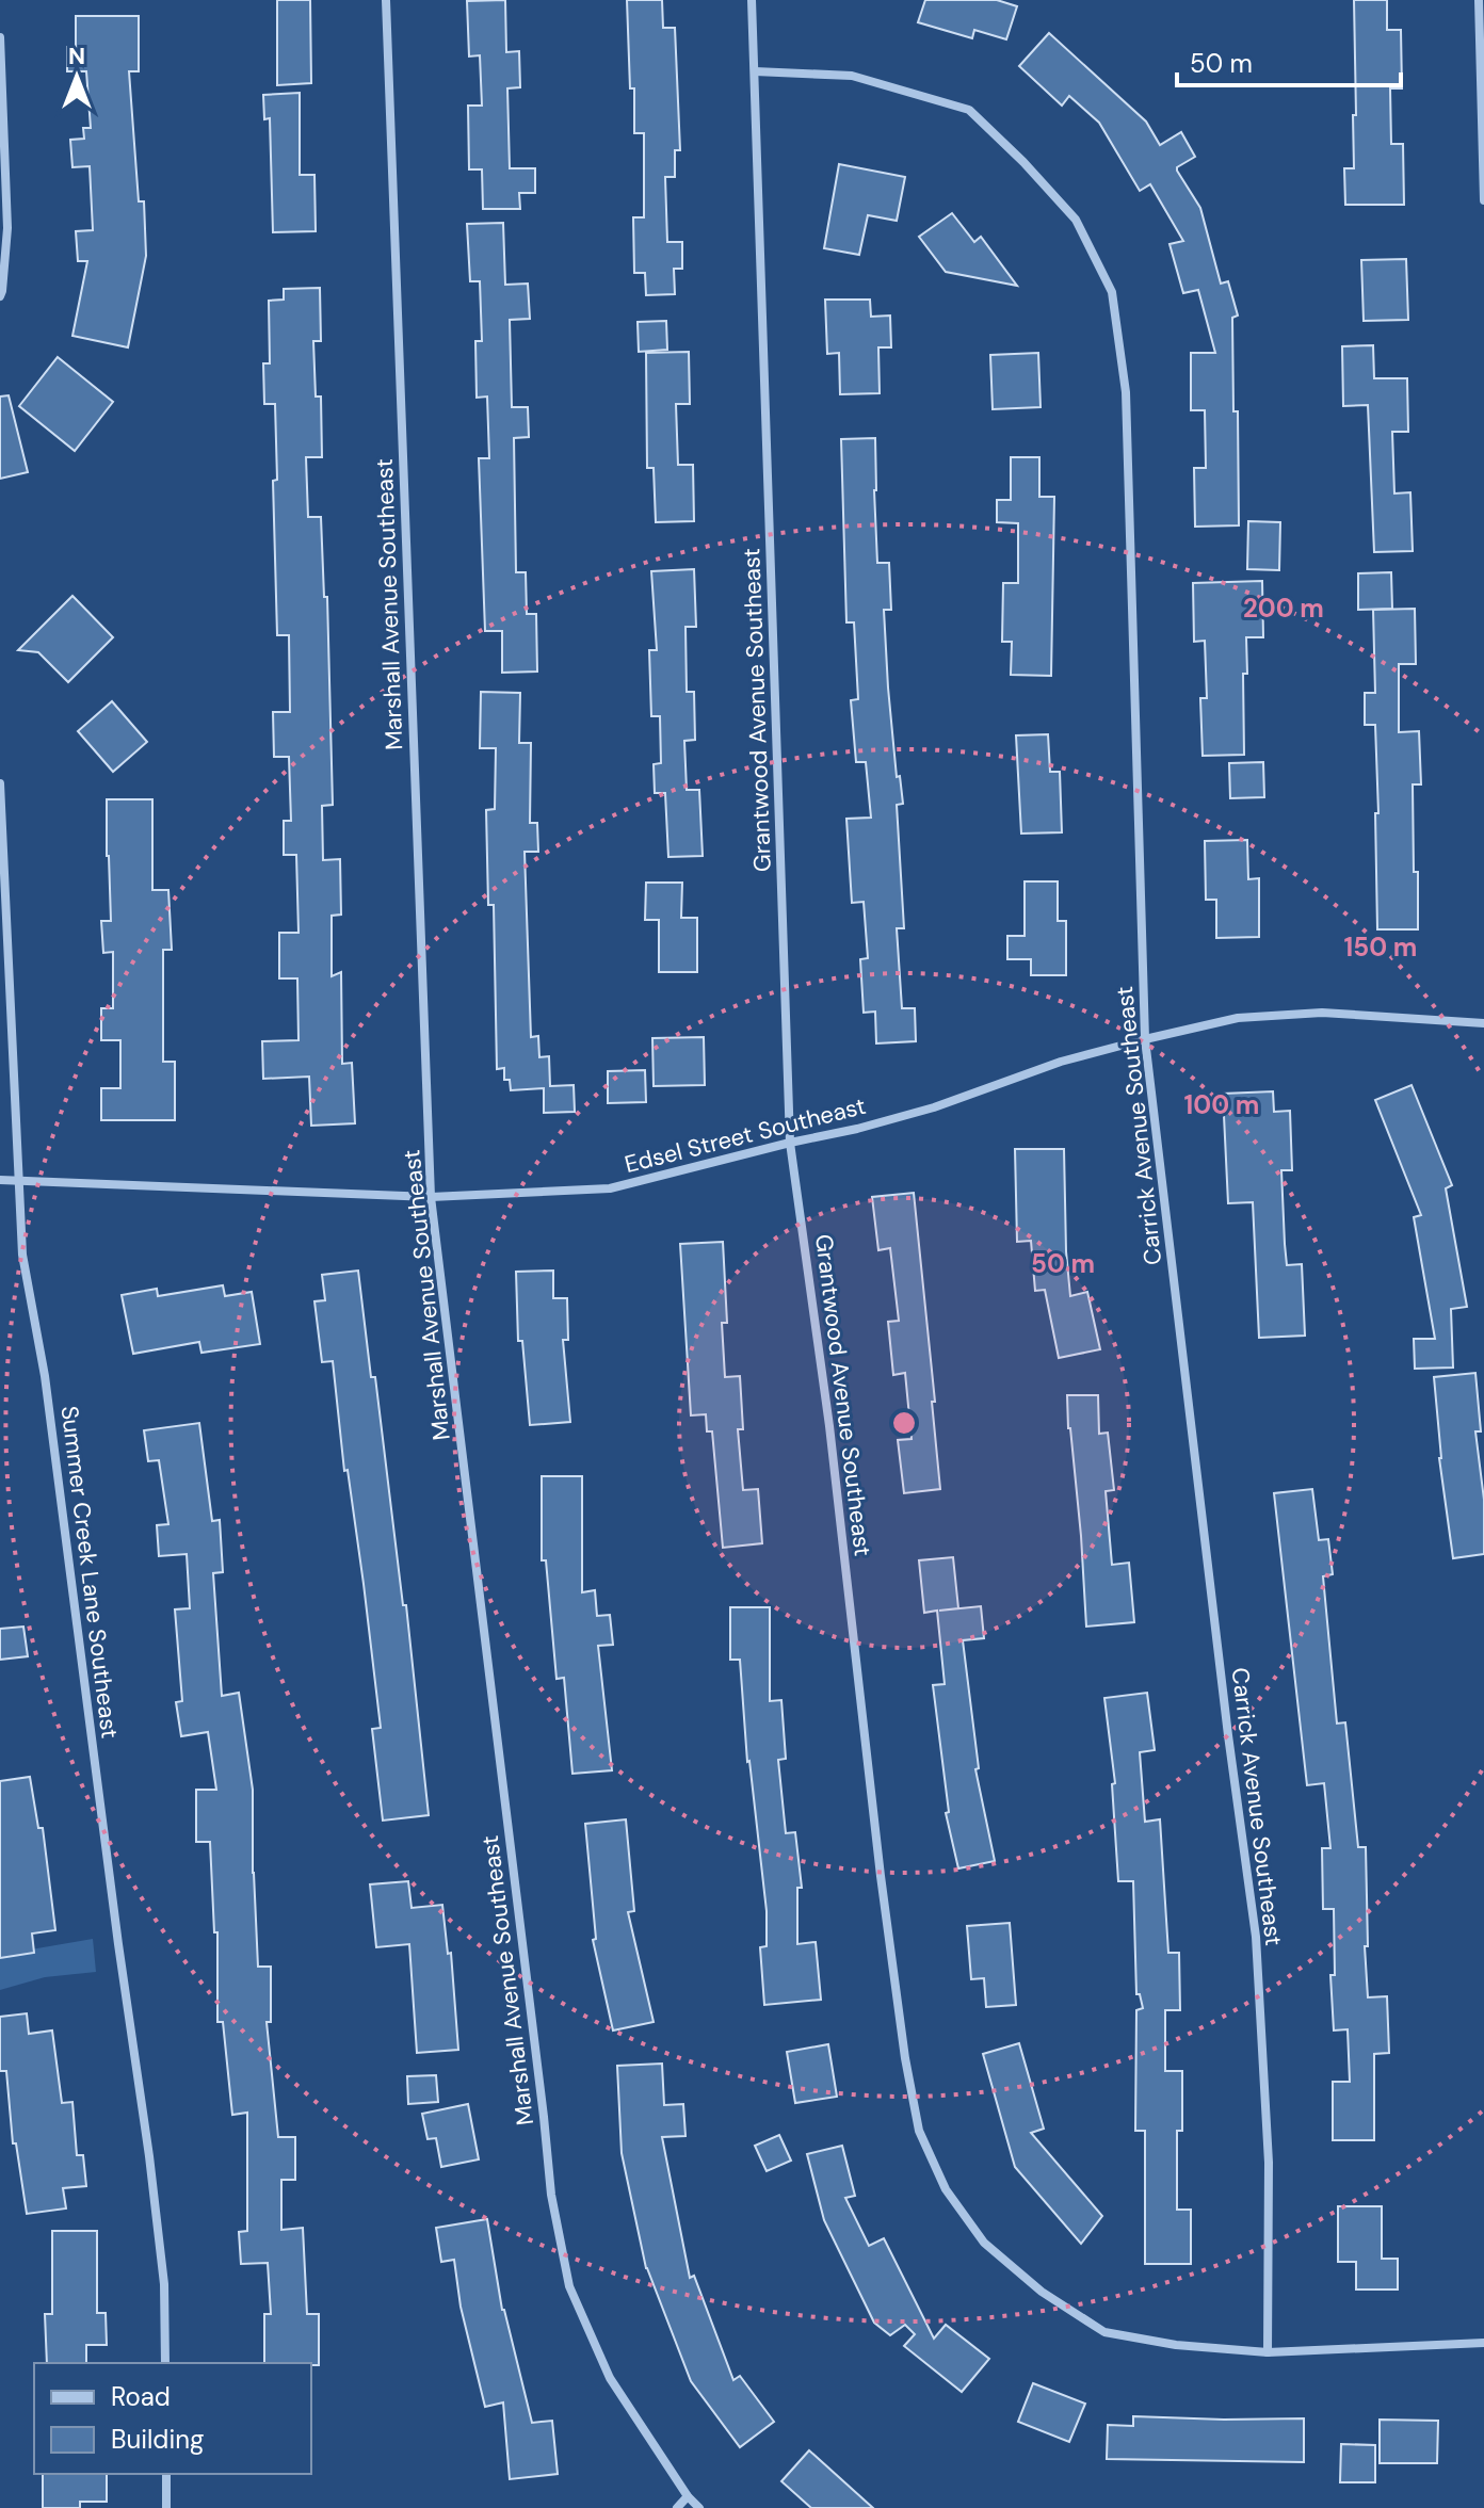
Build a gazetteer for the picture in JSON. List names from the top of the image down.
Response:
{
  "streets": {
    "street": [
      "Marshall Avenue Southeast",
      "Grantwood Avenue Southeast",
      "Carrick Avenue Southeast",
      "Edsel Street Southeast",
      "Summer Creek Lane Southeast"
    ]
  },
  "crossings": [
    ["Marshall Avenue Southeast", "Edsel Street Southeast"],
    ["Grantwood Avenue Southeast", "Carrick Avenue Southeast"],
    ["Grantwood Avenue Southeast", "Edsel Street Southeast"],
    ["Carrick Avenue Southeast", "Edsel Street Southeast"],
    ["Edsel Street Southeast", "Summer Creek Lane Southeast"]
  ],
  "legend": ["Road", "Building"],
  "scale_bar": "50 m",
  "north": "top",
  "rings": [
    "200 m",
    "150 m",
    "100 m",
    "50 m"
  ]
}
